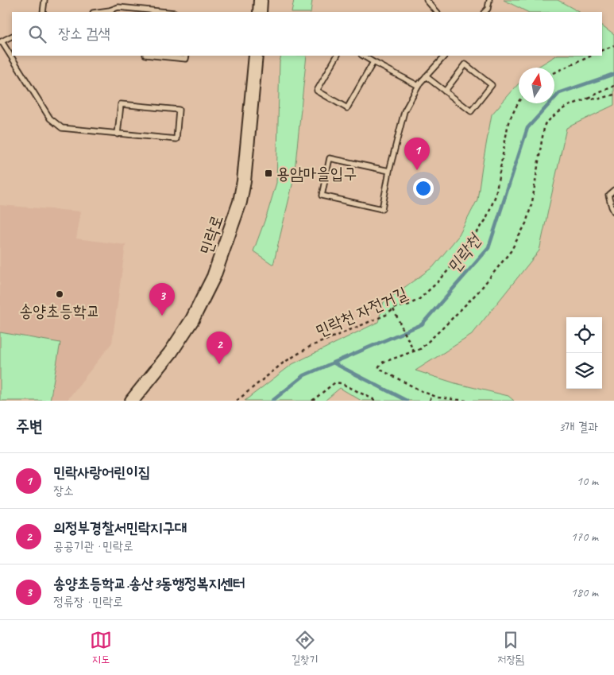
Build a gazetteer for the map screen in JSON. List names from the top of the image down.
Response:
{
  "streets": {
    "main road": ["민락로"],
    "path": ["민락천 자전거길"]
  },
  "water": ["민락천"],
  "places": {
    "transit": ["용암마을입구"],
    "other": ["송양초등학교"]
  },
  "north": "top",
  "page": {
    "search": "장소 검색",
    "pins": ["1", "3", "2"],
    "heading": ["주변", "3개 결과"],
    "list": [
      {
        "mark": "1",
        "name": "민락사랑어린이집",
        "note": "장소",
        "value": "10 m"
      },
      {
        "mark": "2",
        "name": "의정부경찰서민락지구대",
        "note": "공공기관 · 민락로",
        "value": "170 m"
      },
      {
        "mark": "3",
        "name": "송양초등학교.송산3동행정복지센터",
        "note": "정류장 · 민락로",
        "value": "180 m"
      }
    ],
    "nav": ["지도", "길찾기", "저장됨"]
  }
}
